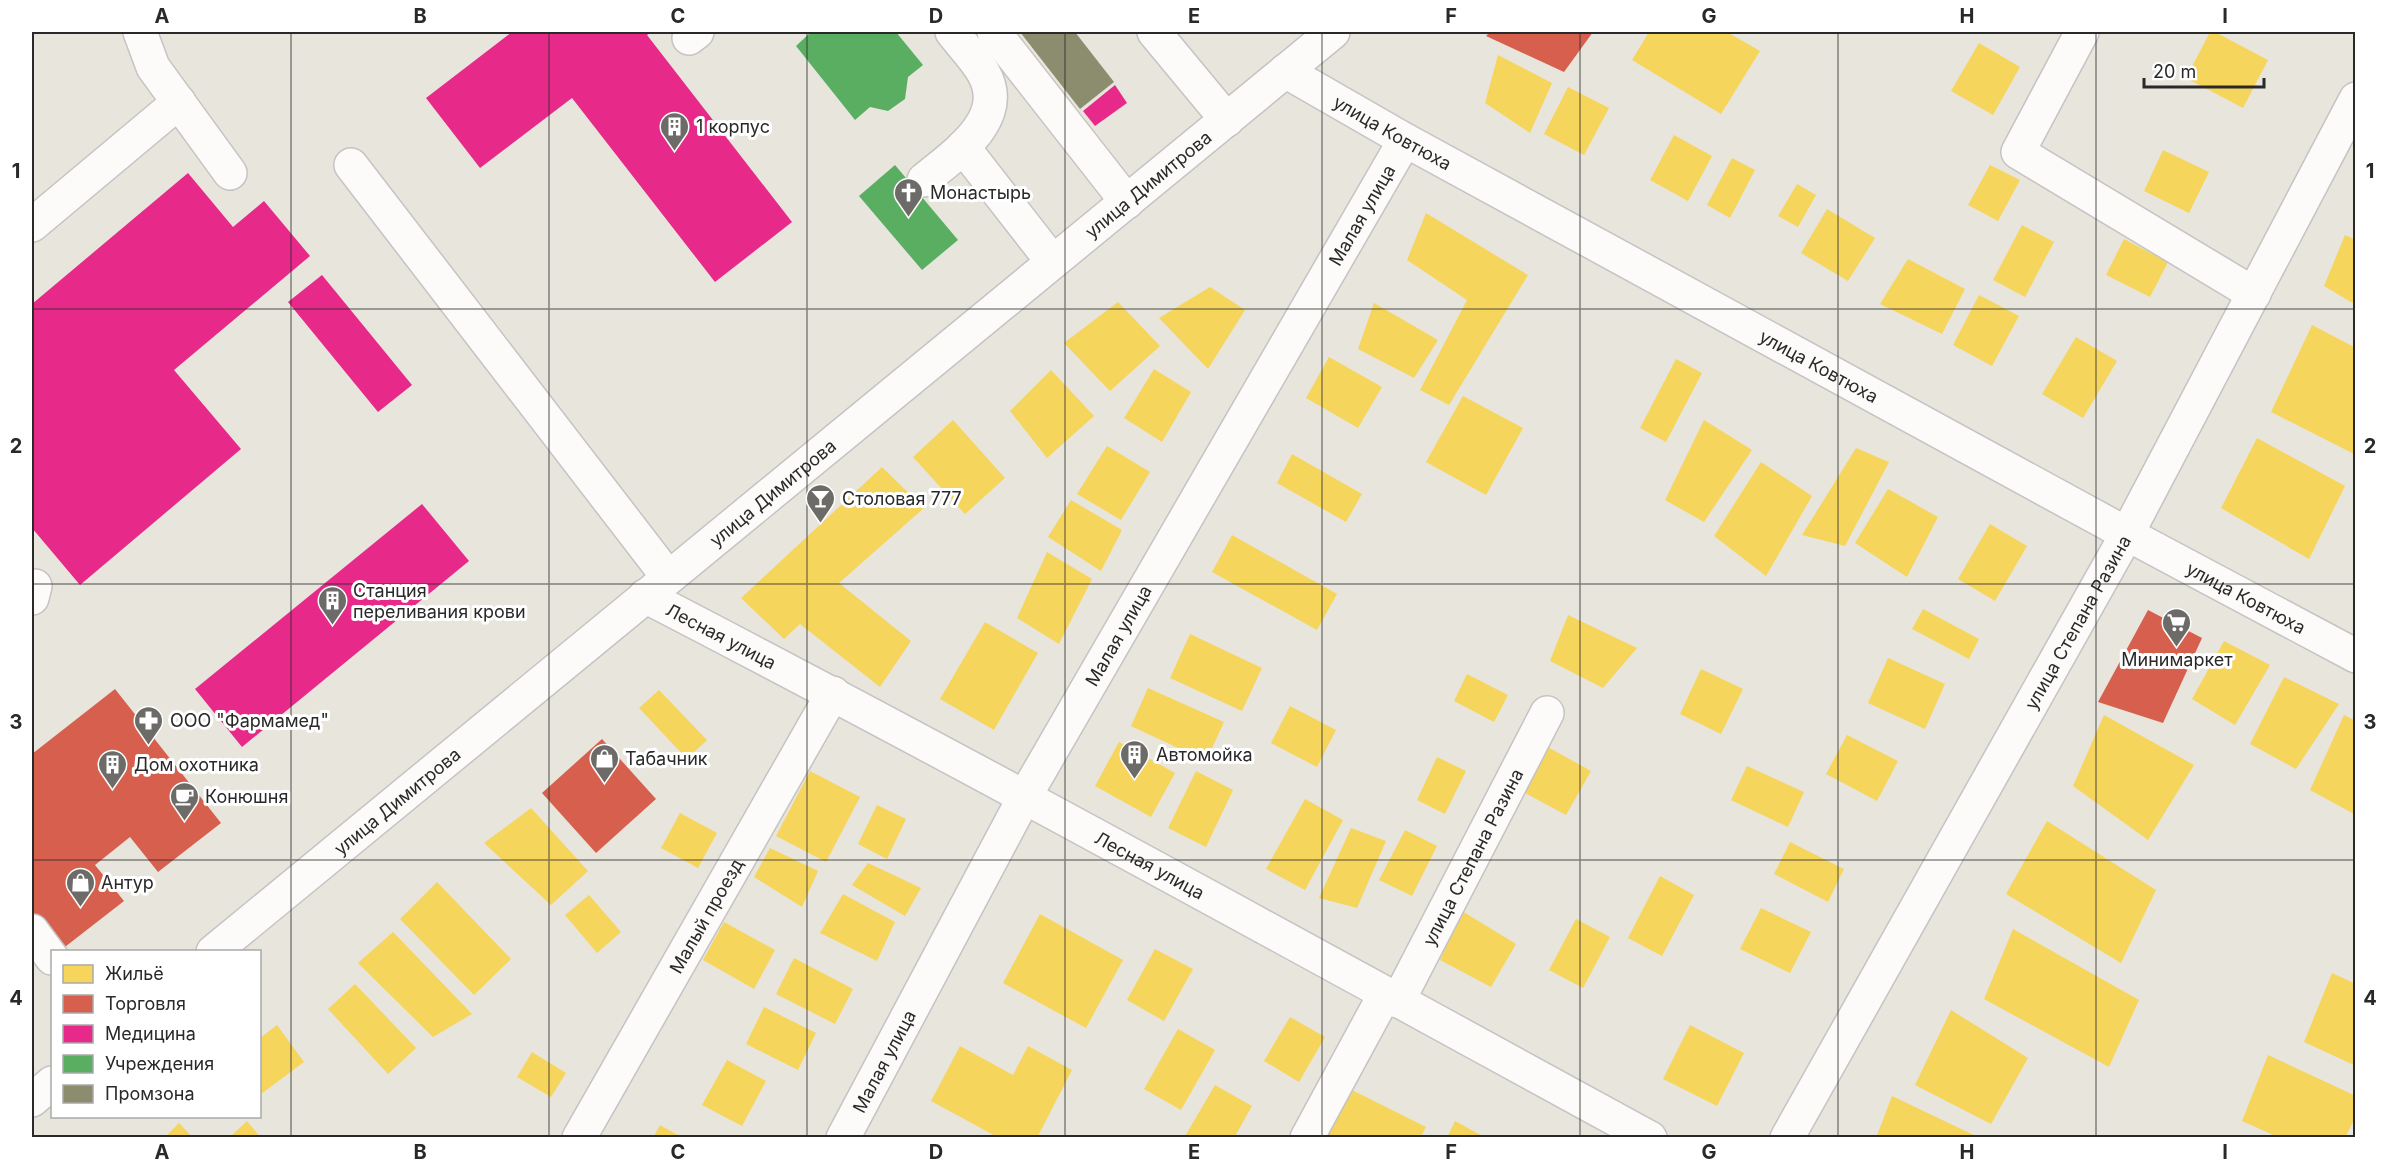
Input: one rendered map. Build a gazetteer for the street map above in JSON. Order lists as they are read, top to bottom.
{
  "streets": {
    "street": [
      "улица Ковтюха",
      "улица Димитрова",
      "Малая улица",
      "улица Степана Разина",
      "Лесная улица",
      "Малый проезд"
    ]
  },
  "crossings": [
    ["улица Ковтюха", "улица Димитрова"],
    ["улица Ковтюха", "Малая улица"],
    ["улица Ковтюха", "улица Степана Разина"],
    ["улица Димитрова", "Лесная улица"],
    ["Малая улица", "Лесная улица"],
    ["улица Степана Разина", "Лесная улица"],
    ["Лесная улица", "Малый проезд"]
  ],
  "places": {
    "building": [
      "1 корпус",
      "Станция переливания крови",
      "Автомойка",
      "Дом охотника"
    ],
    "church": ["Монастырь"],
    "bar": ["Столовая 777"],
    "supermarket": ["Минимаркет"],
    "pharmacy": ["ООО \"Фармамед\""],
    "shop": ["Табачник", "Антур"],
    "cafe": ["Конюшня"]
  },
  "legend": [
    "Жильё",
    "Торговля",
    "Медицина",
    "Учреждения",
    "Промзона"
  ],
  "scale_bar": "20 m",
  "grid": {
    "columns": [
      "A",
      "B",
      "C",
      "D",
      "E",
      "F",
      "G",
      "H",
      "I"
    ],
    "rows": [
      "1",
      "2",
      "3",
      "4"
    ]
  }
}
